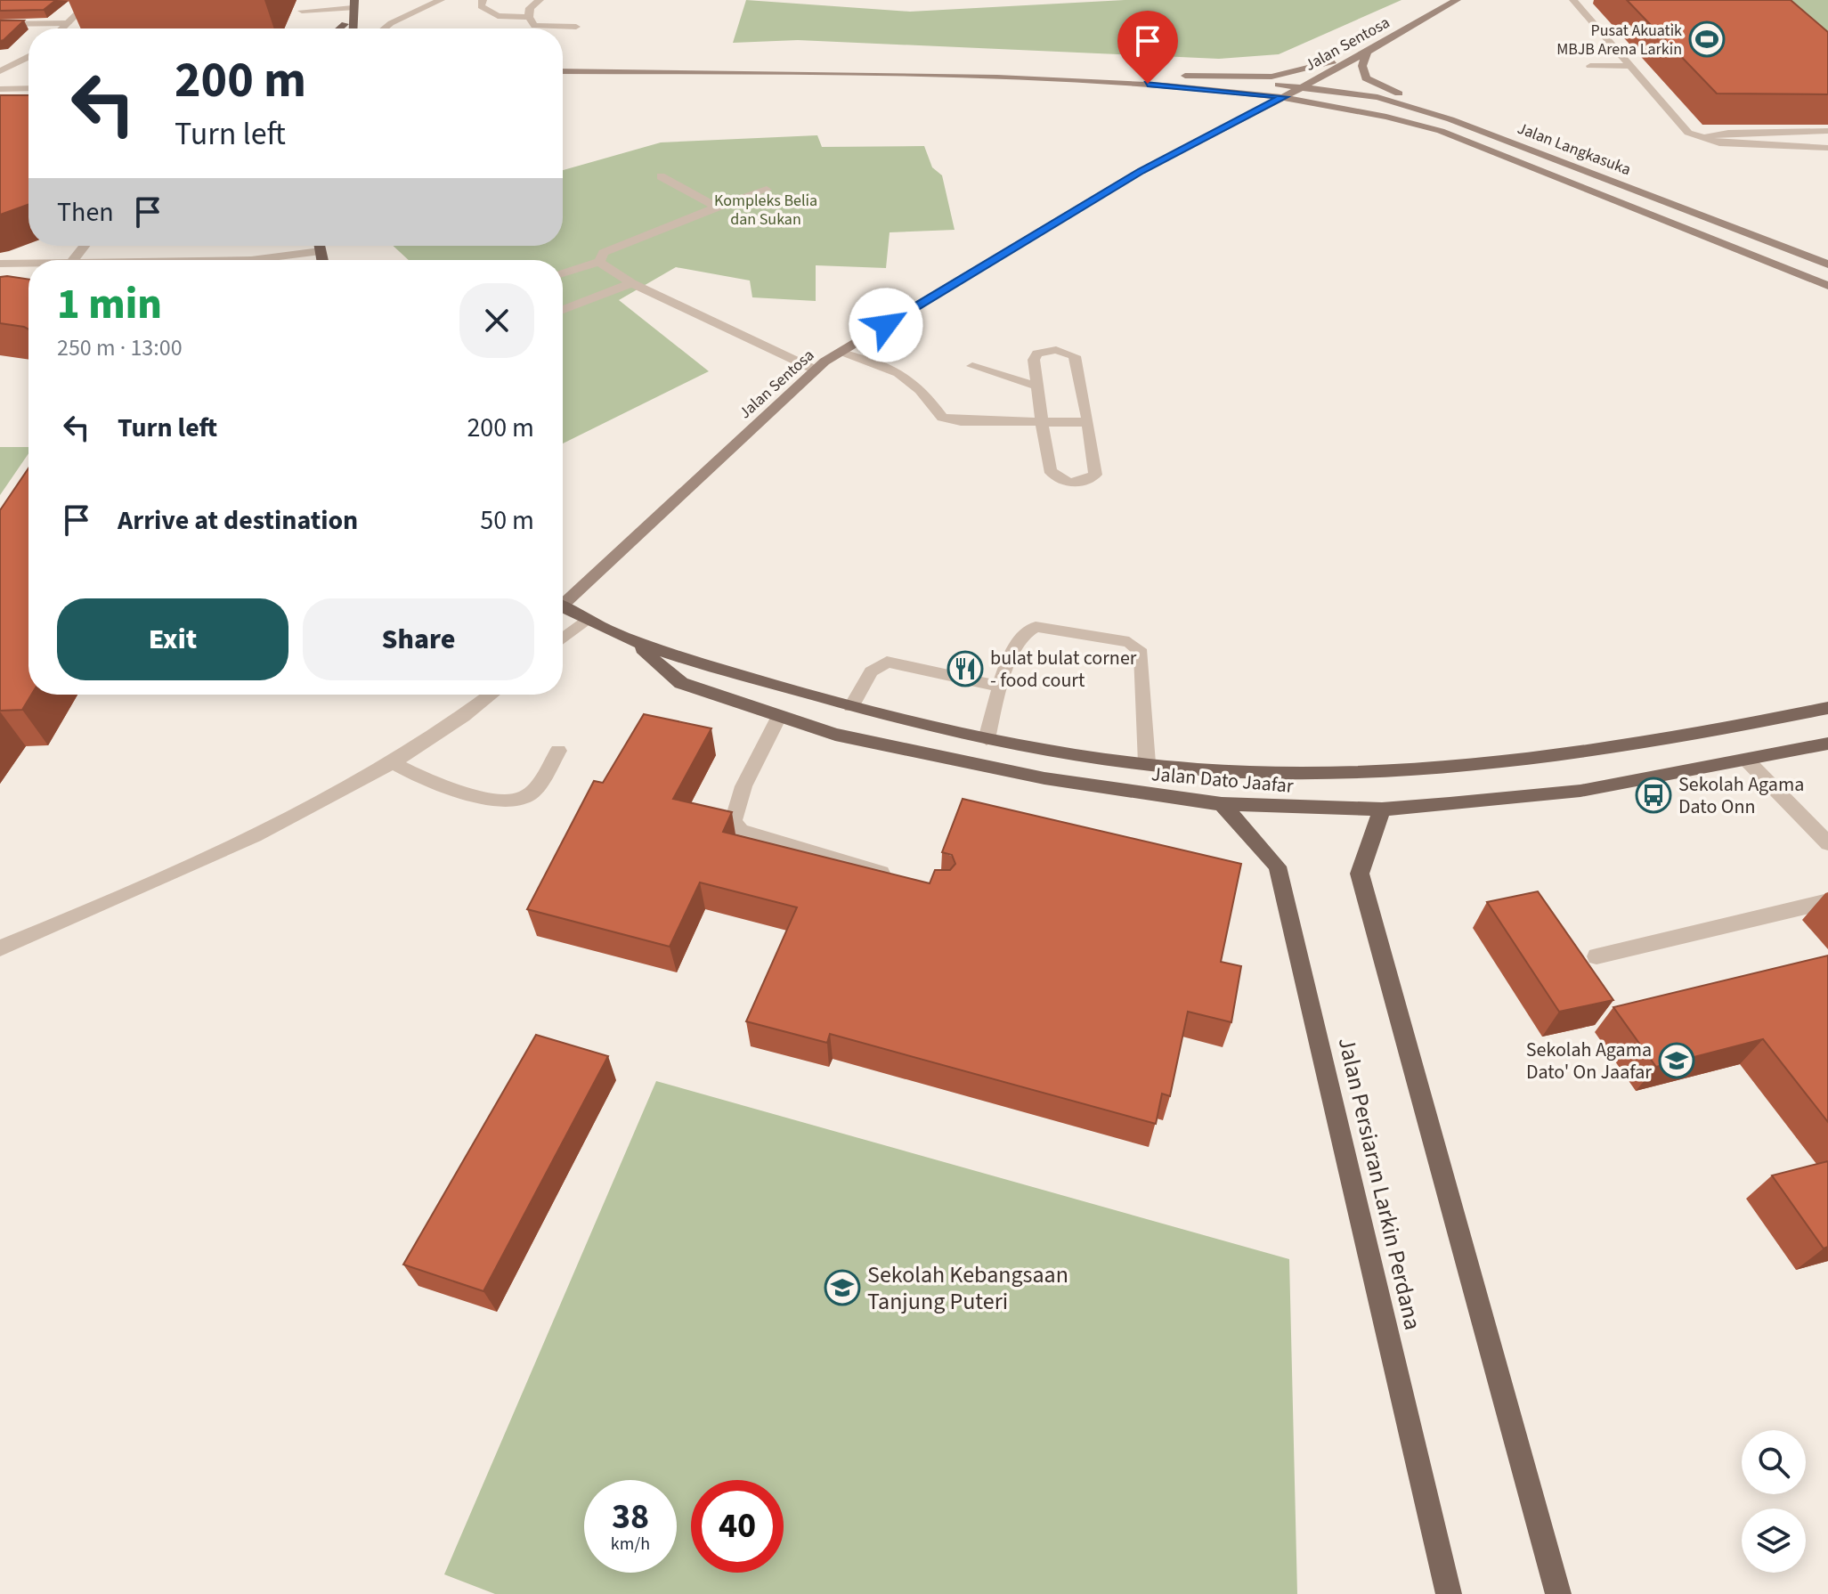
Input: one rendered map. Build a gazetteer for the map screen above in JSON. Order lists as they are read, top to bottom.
{
  "streets": {
    "main road": [
      "Jalan Sentosa",
      "Jalan Langkasuka",
      "Jalan Dato Jaafar",
      "Jalan Persiaran Larkin Perdana"
    ]
  },
  "crossings": [
    ["Jalan Sentosa", "Jalan Langkasuka"],
    ["Jalan Dato Jaafar", "Jalan Persiaran Larkin Perdana"]
  ],
  "parks": ["Kompleks Belia dan Sukan"],
  "places": {
    "sports": ["Pusat Akuatik MBJB Arena Larkin"],
    "restaurant": ["bulat bulat corner - food court"],
    "bus stop": ["Sekolah Agama Dato Onn"],
    "school or university": ["Sekolah Agama Dato' On Jaafar", "Sekolah Kebangsaan Tanjung Puteri"]
  },
  "page": {
    "turn": ["200 m", "Turn left"],
    "then": "Then",
    "heading": ["1 min", "250 m · 13:00"],
    "list": [
      {
        "name": "Turn left",
        "value": "200 m"
      },
      {
        "name": "Arrive at destination",
        "value": "50 m"
      }
    ],
    "buttons": ["Exit", "Share"],
    "speed": "38 km/h",
    "limit": "40"
  }
}
